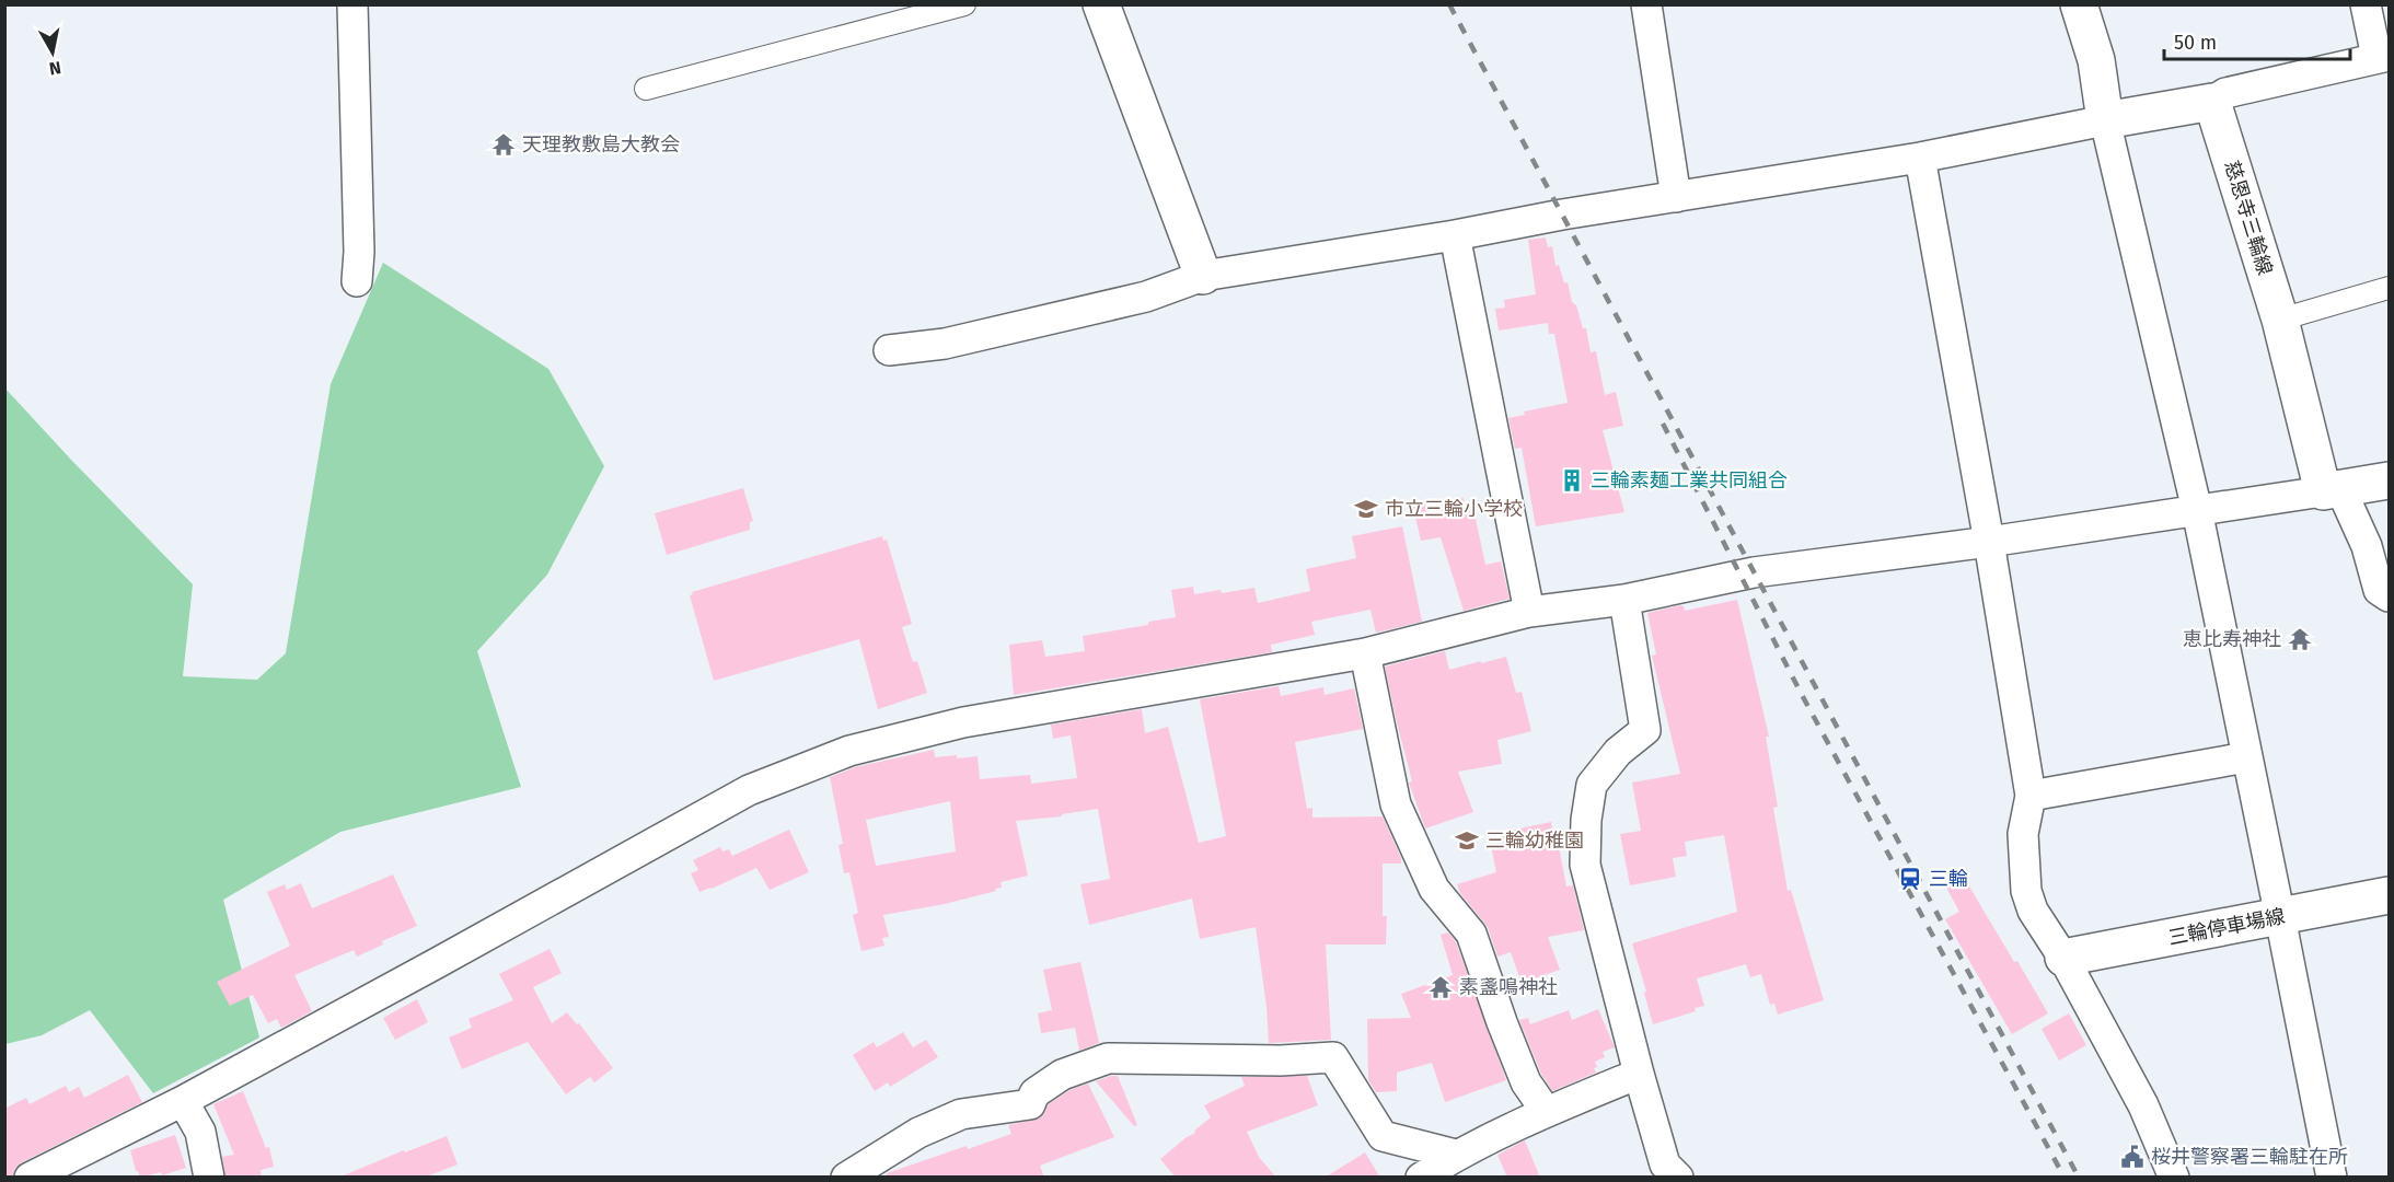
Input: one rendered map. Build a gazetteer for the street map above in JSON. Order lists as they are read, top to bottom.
{
  "streets": {
    "main road": ["慈恩寺三輪線", "三輪停車場線"]
  },
  "places": {
    "temple": ["天理教敷島大教会", "恵比寿神社", "素盞鳴神社"],
    "building": ["三輪素麺工業共同組合"],
    "school or university": ["市立三輪小学校", "三輪幼稚園"],
    "station": ["三輪"],
    "public building": ["桜井警察署三輪駐在所"]
  },
  "scale_bar": "50 m",
  "north": "bottom"
}
